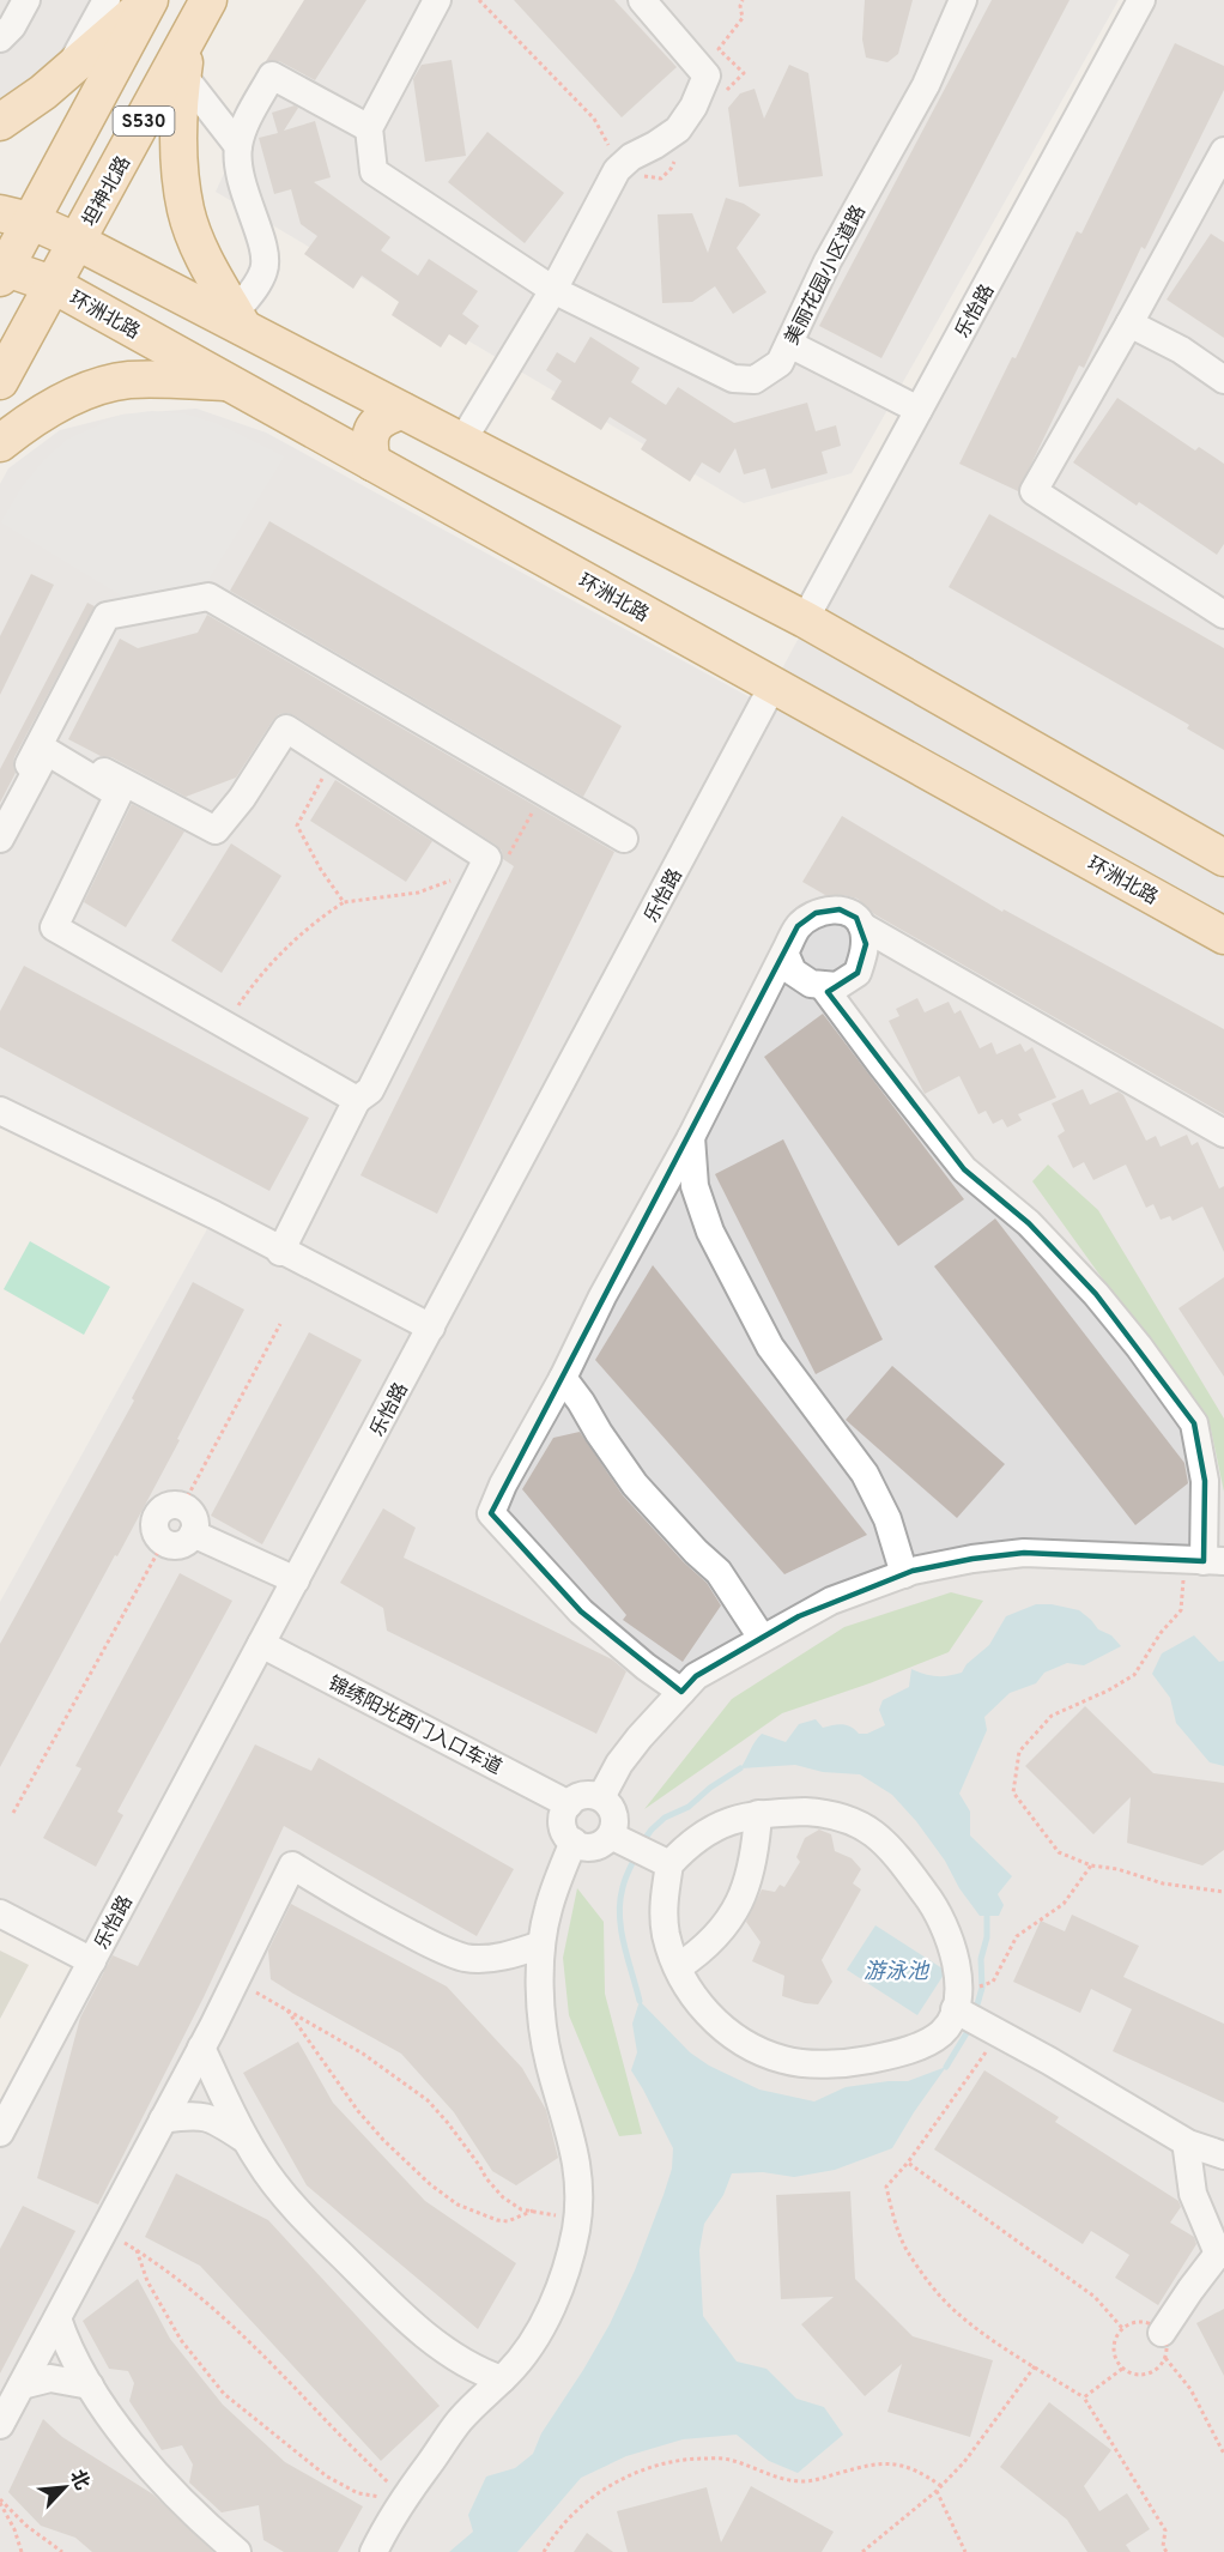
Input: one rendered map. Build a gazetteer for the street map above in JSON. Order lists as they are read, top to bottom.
{
  "streets": {
    "main road": ["S530", "坦神北路", "环洲北路"],
    "street": ["美丽花园小区道路", "乐怡路", "锦绣阳光西门入口车道"]
  },
  "crossings": [
    ["S530", "环洲北路"],
    ["坦神北路", "环洲北路"],
    ["乐怡路", "环洲北路"],
    ["乐怡路", "锦绣阳光西门入口车道"]
  ],
  "water": ["游泳池"],
  "north": "top right"
}
